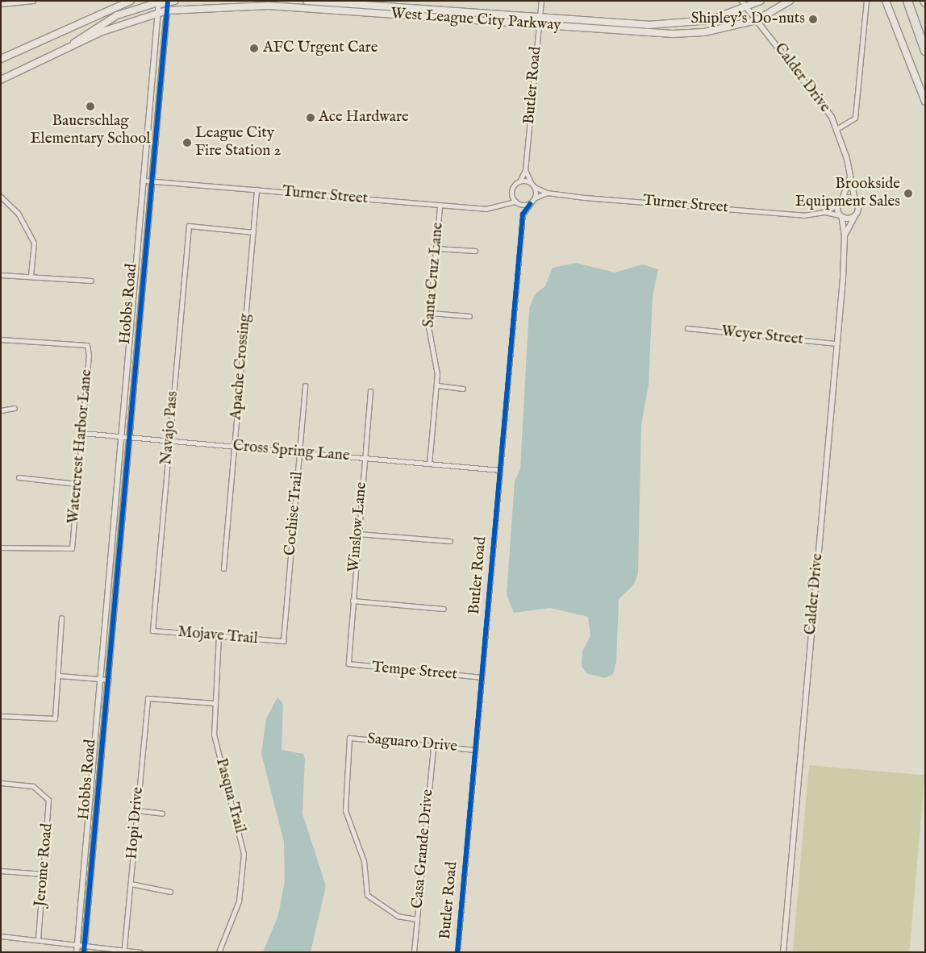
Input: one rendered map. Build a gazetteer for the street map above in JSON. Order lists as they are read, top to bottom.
{
  "streets": {
    "main road": ["West League City Parkway"],
    "street": [
      "Calder Drive",
      "Butler Road",
      "Turner Street",
      "Santa Cruz Lane",
      "Hobbs Road",
      "Weyer Street",
      "Apache Crossing",
      "Navajo Pass",
      "Watercrest Harbor Lane",
      "Cross Spring Lane",
      "Cochise Trail",
      "Winslow Lane",
      "Mojave Trail",
      "Tempe Street",
      "Saguaro Drive",
      "Pasqua Trail",
      "Hopi Drive",
      "Casa Grande Drive",
      "Jerome Road"
    ]
  },
  "crossings": [
    ["West League City Parkway", "Calder Drive"],
    ["West League City Parkway", "Butler Road"],
    ["West League City Parkway", "Hobbs Road"],
    ["Calder Drive", "Turner Street"],
    ["Calder Drive", "Weyer Street"],
    ["Butler Road", "Turner Street"],
    ["Butler Road", "Cross Spring Lane"],
    ["Butler Road", "Tempe Street"],
    ["Butler Road", "Saguaro Drive"],
    ["Turner Street", "Santa Cruz Lane"],
    ["Turner Street", "Hobbs Road"],
    ["Turner Street", "Apache Crossing"],
    ["Santa Cruz Lane", "Cross Spring Lane"],
    ["Hobbs Road", "Cross Spring Lane"],
    ["Apache Crossing", "Navajo Pass"],
    ["Apache Crossing", "Cross Spring Lane"],
    ["Navajo Pass", "Cross Spring Lane"],
    ["Navajo Pass", "Mojave Trail"],
    ["Watercrest Harbor Lane", "Cross Spring Lane"],
    ["Cross Spring Lane", "Cochise Trail"],
    ["Cross Spring Lane", "Winslow Lane"],
    ["Cochise Trail", "Mojave Trail"],
    ["Winslow Lane", "Tempe Street"],
    ["Mojave Trail", "Pasqua Trail"],
    ["Saguaro Drive", "Casa Grande Drive"],
    ["Pasqua Trail", "Hopi Drive"]
  ],
  "places": [
    "Shipley's Do-nuts",
    "AFC Urgent Care",
    "Bauerschlag Elementary School",
    "Ace Hardware",
    "League City Fire Station 2",
    "Brookside Equipment Sales"
  ]
}
